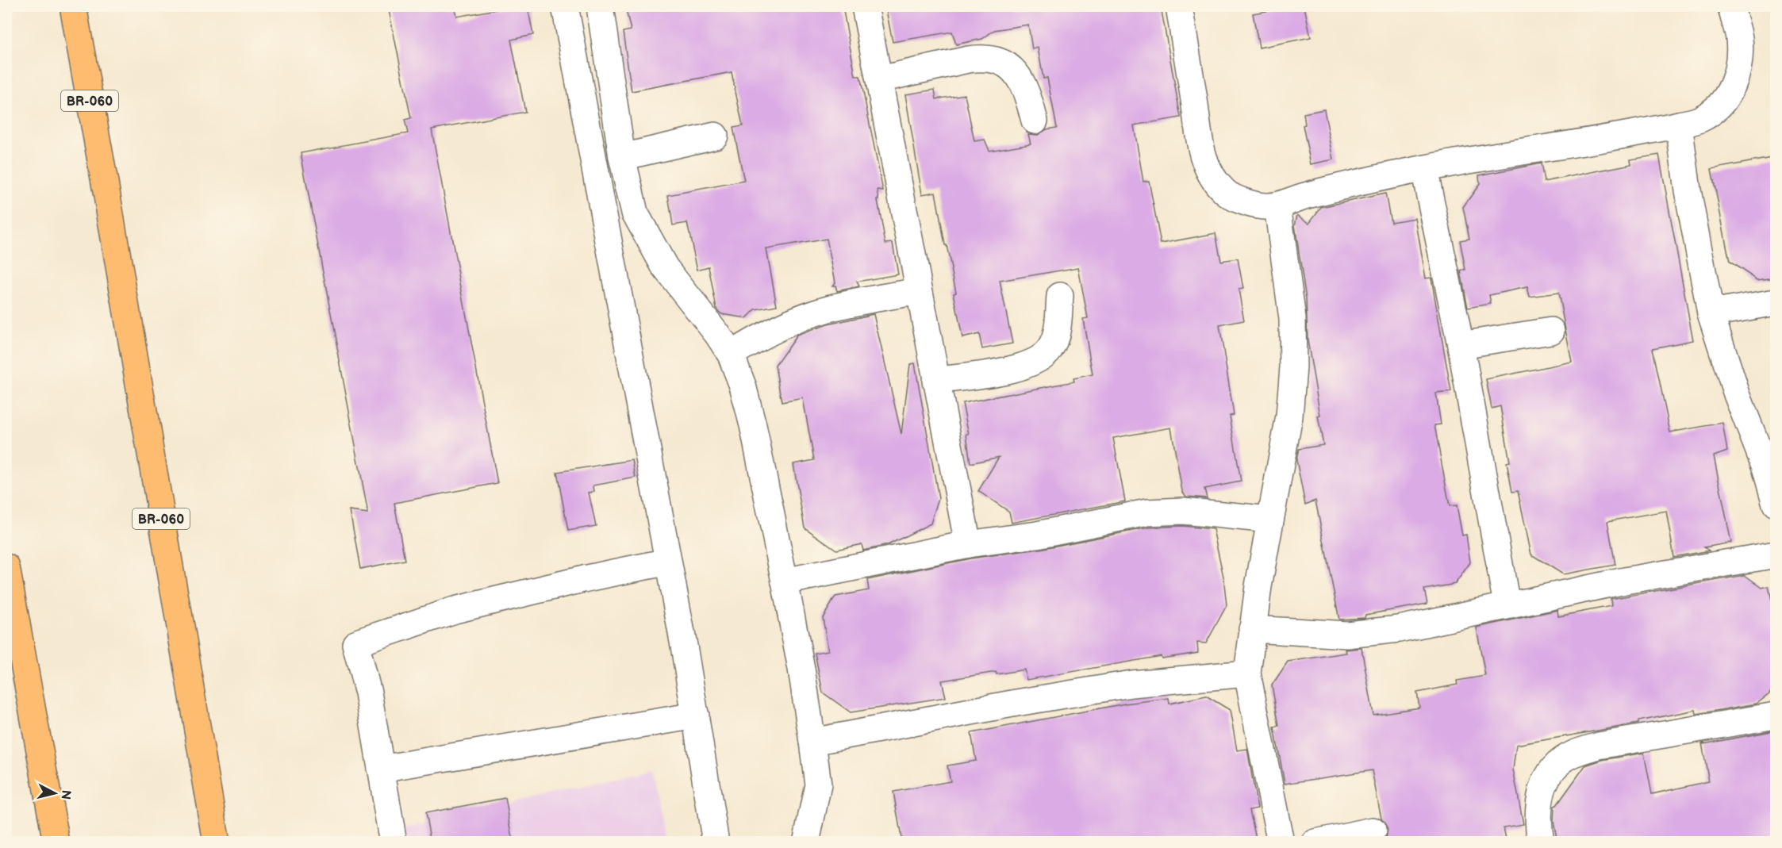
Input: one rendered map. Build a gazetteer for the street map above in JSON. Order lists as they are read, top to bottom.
{
  "streets": {
    "highway": ["BR-060"]
  },
  "north": "right"
}
